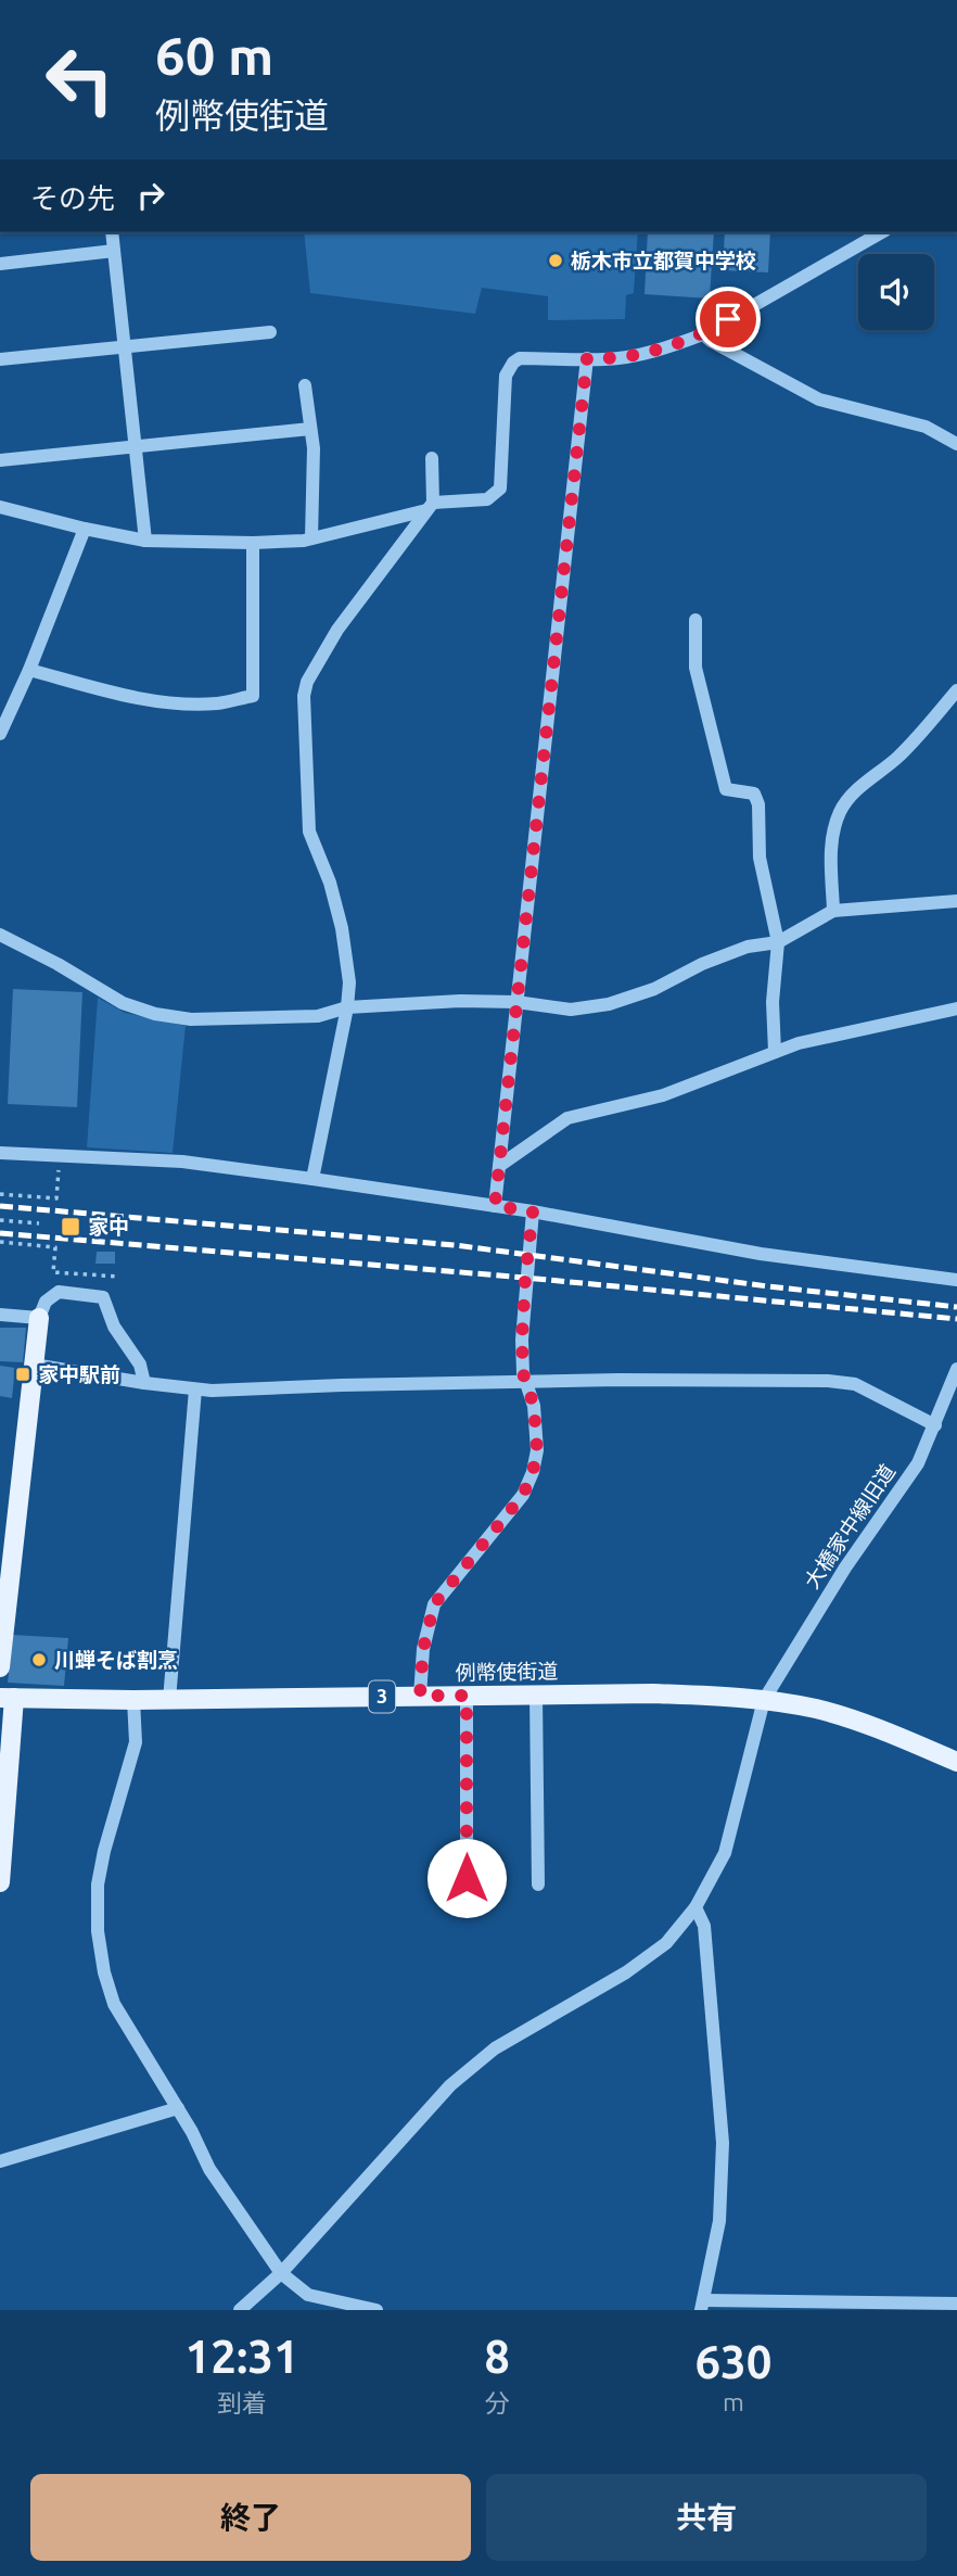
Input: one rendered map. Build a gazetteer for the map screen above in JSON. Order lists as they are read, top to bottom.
{
  "streets": {
    "main road": ["例幣使街道", "3"],
    "street": ["大橋家中線旧道"]
  },
  "crossings": [
    ["大橋家中線旧道", "例幣使街道"]
  ],
  "places": {
    "other": ["栃木市立都賀中学校", "川蝉そば割烹"],
    "transit": ["家中", "家中駅前"]
  },
  "page": {
    "turn": ["60 m", "例幣使街道"],
    "then": "その先",
    "eta": [
      "12:31",
      "到着",
      "8",
      "分",
      "630",
      "m"
    ],
    "buttons": ["終了", "共有"]
  }
}
